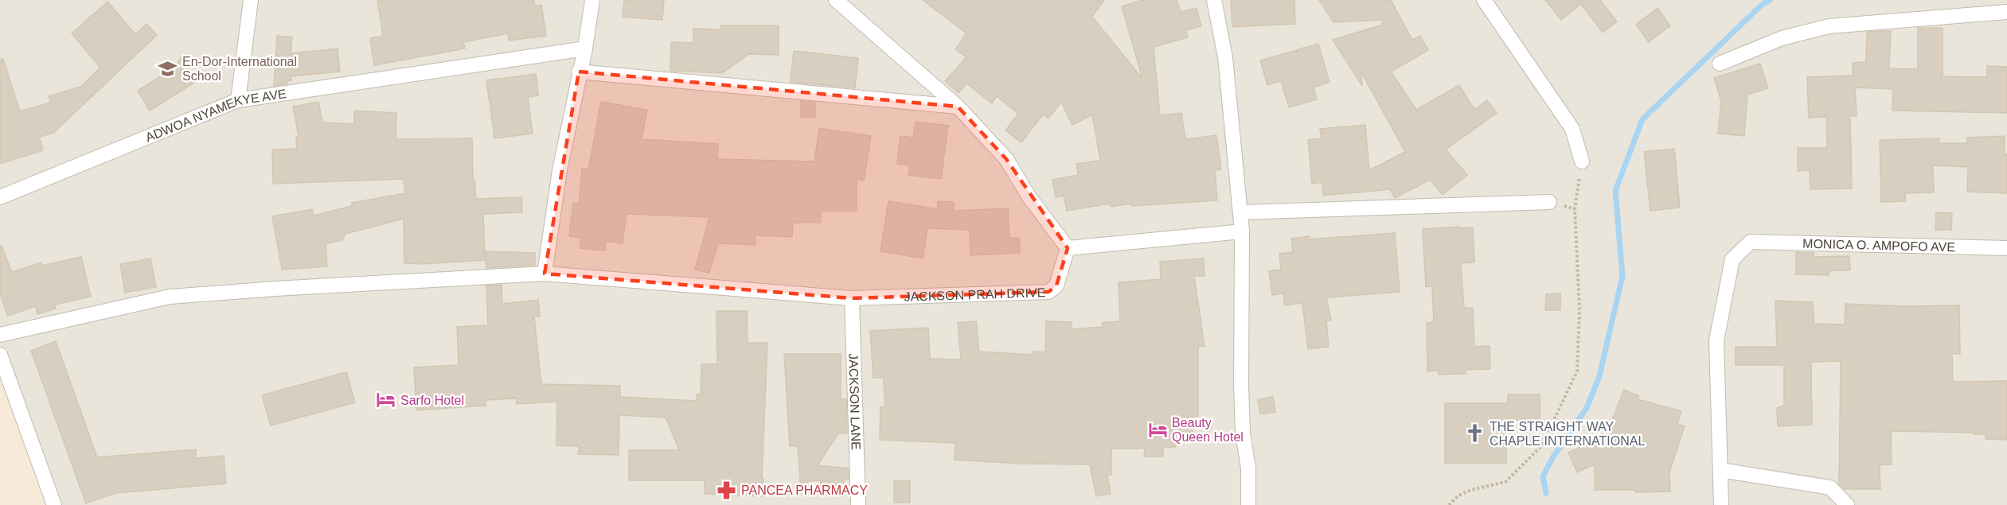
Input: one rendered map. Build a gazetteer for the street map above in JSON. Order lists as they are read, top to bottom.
{
  "streets": {
    "street": [
      "ADWOA NYAMEKYE AVE",
      "MONICA O. AMPOFO AVE",
      "JACKSON PRAH DRIVE",
      "JACKSON LANE"
    ]
  },
  "crossings": [
    ["JACKSON PRAH DRIVE", "JACKSON LANE"]
  ],
  "places": {
    "school or university": ["En-Dor-International School"],
    "hotel": ["Sarfo Hotel", "Beauty Queen Hotel"],
    "church": ["THE STRAIGHT WAY CHAPLE INTERNATIONAL"],
    "pharmacy": ["PANCEA PHARMACY"]
  }
}
